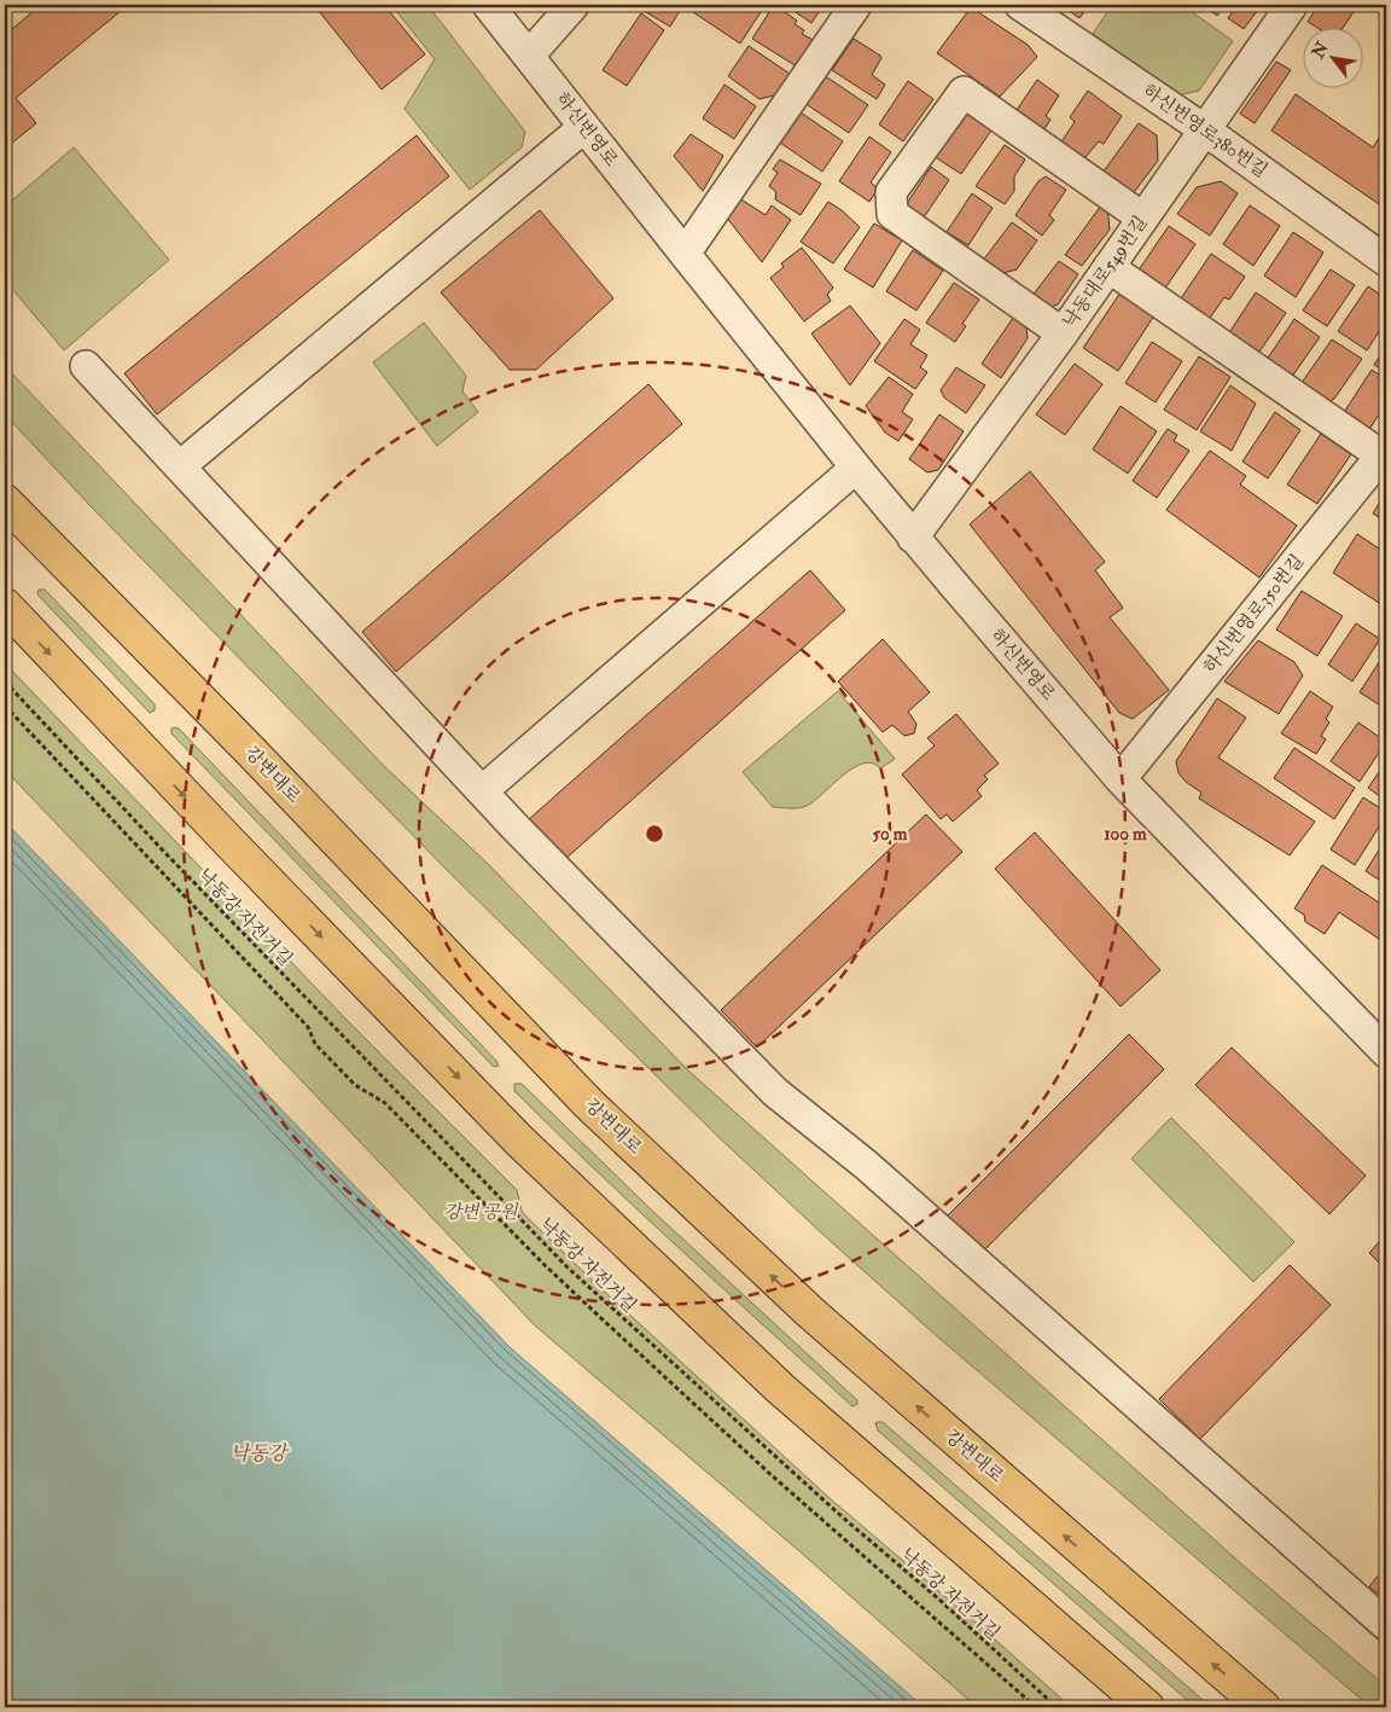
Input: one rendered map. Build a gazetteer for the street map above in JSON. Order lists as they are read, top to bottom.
{
  "streets": {
    "main road": ["강변대로"],
    "street": [
      "하신번영로",
      "하신번영로380번길",
      "낙동대로549번길",
      "하신번영로350번길"
    ],
    "path": ["낙동강 자전거길"]
  },
  "crossings": [
    ["하신번영로", "낙동대로549번길"],
    ["하신번영로", "하신번영로350번길"],
    ["하신번영로380번길", "낙동대로549번길"]
  ],
  "water": ["낙동강"],
  "parks": ["강변 공원"],
  "north": "top left",
  "rings": ["50 m", "100 m"]
}
